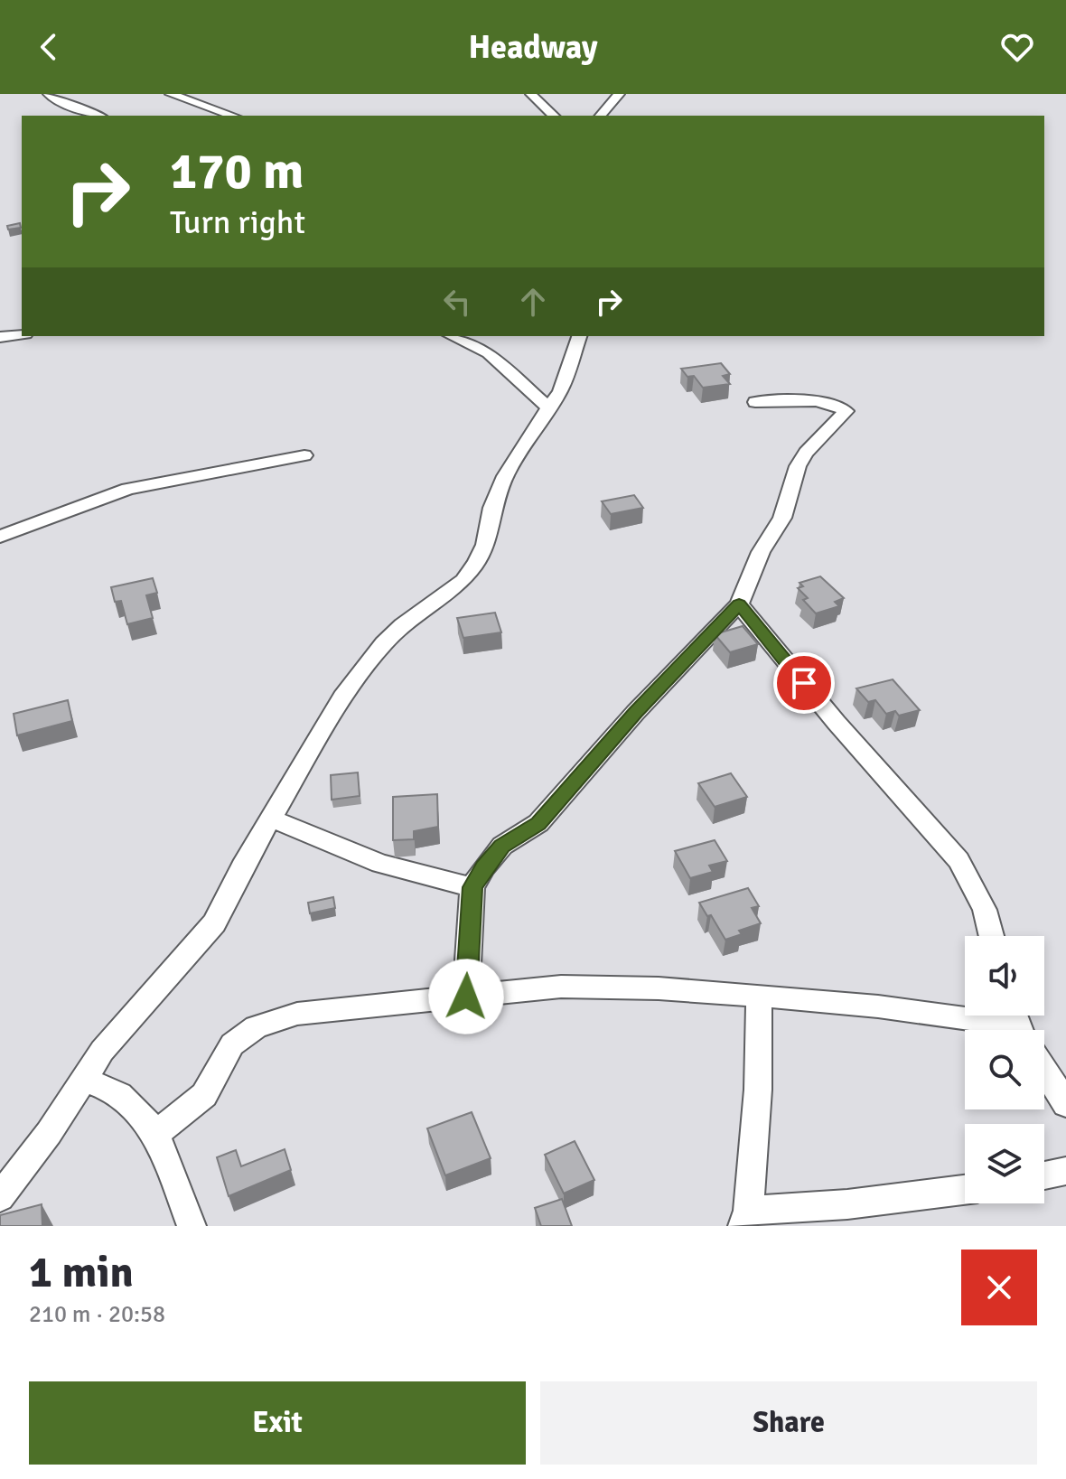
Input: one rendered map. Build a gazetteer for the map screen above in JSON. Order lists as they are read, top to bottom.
{
  "page": {
    "header": "Headway",
    "turn": ["170 m", "Turn right"],
    "heading": ["1 min", "210 m · 20:58"],
    "buttons": ["Exit", "Share"]
  }
}
